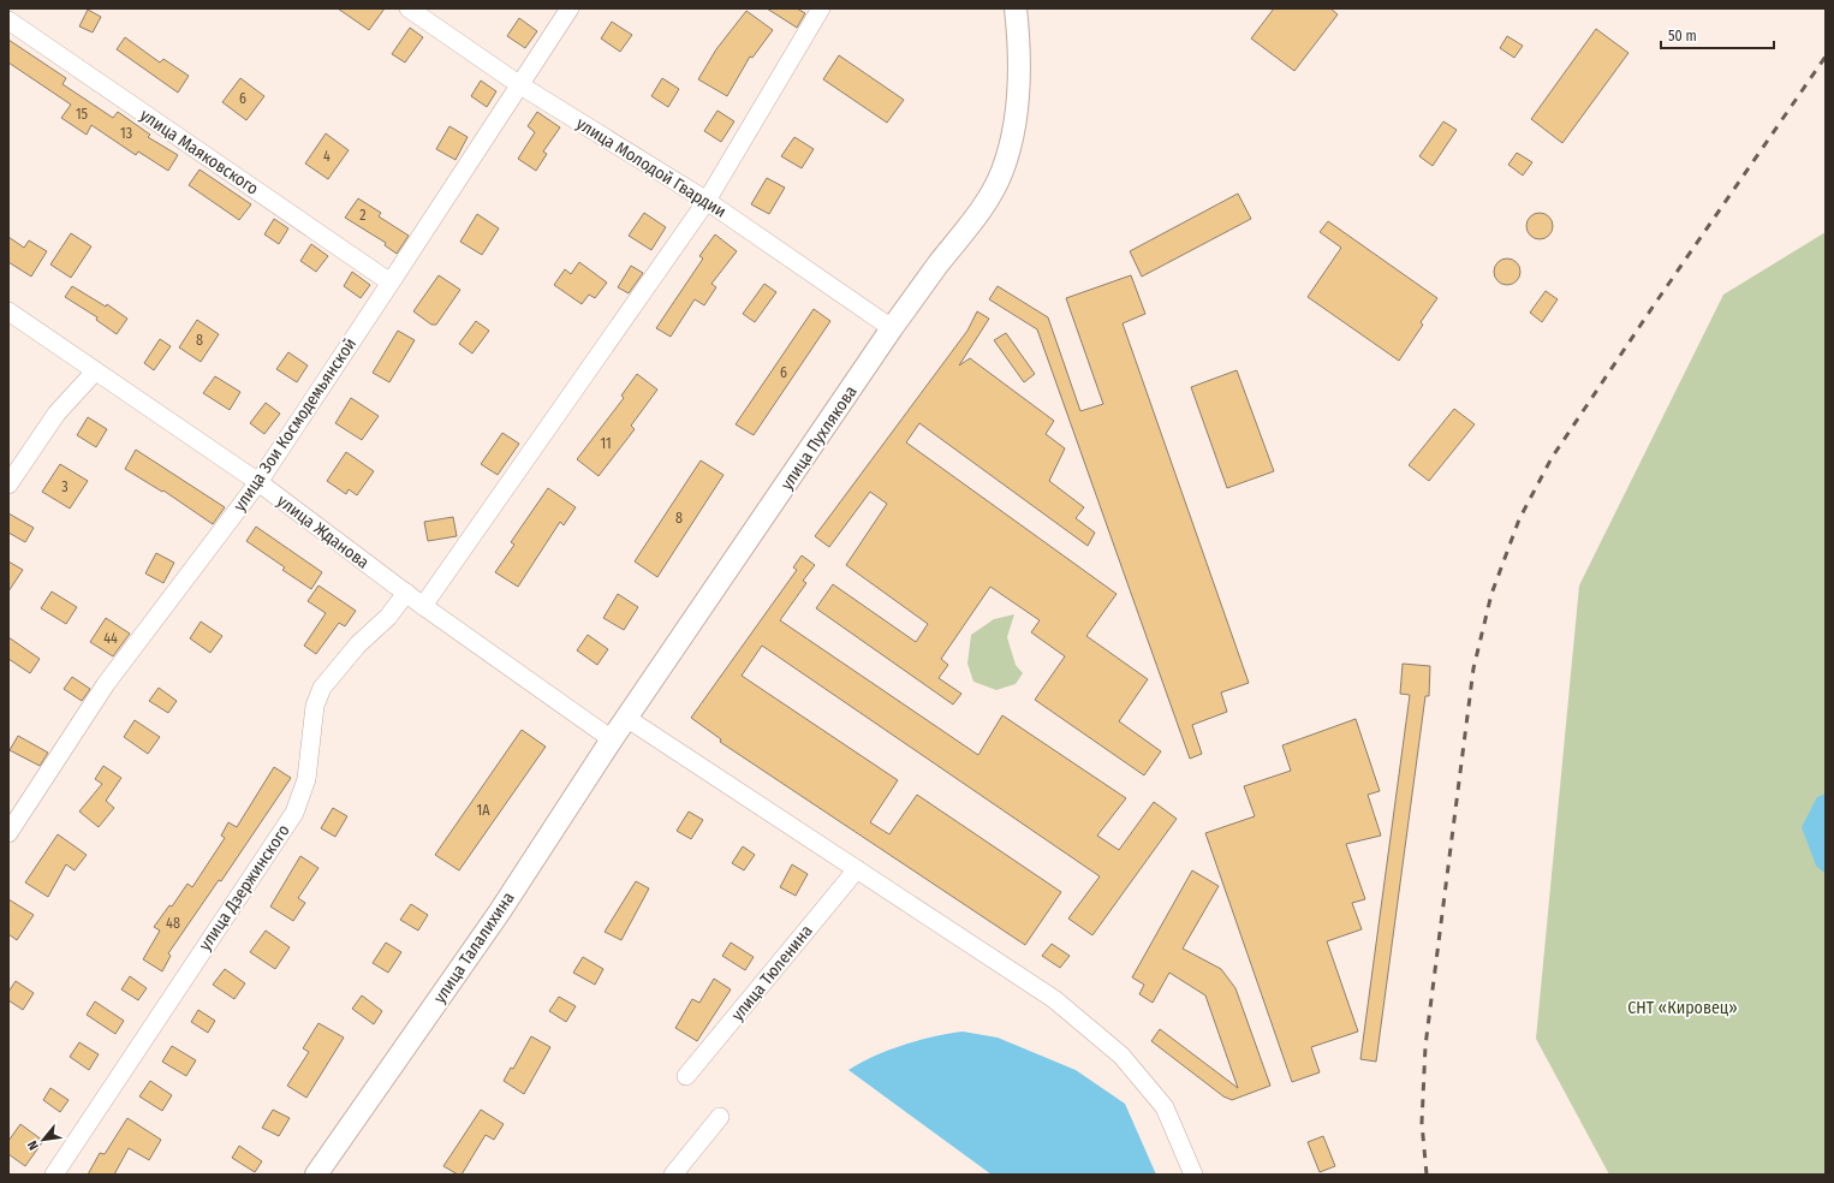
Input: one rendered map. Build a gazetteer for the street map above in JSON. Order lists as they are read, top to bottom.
{
  "streets": {
    "street": [
      "улица Маяковского",
      "улица Молодой Гвардии",
      "улица Зои Космодемьянской",
      "улица Пухлякова",
      "улица Жданова",
      "улица Дзержинского",
      "улица Талалихина",
      "улица Тюленина"
    ]
  },
  "crossings": [
    ["улица Маяковского", "улица Зои Космодемьянской"],
    ["улица Молодой Гвардии", "улица Зои Космодемьянской"],
    ["улица Молодой Гвардии", "улица Пухлякова"],
    ["улица Зои Космодемьянской", "улица Жданова"],
    ["улица Пухлякова", "улица Талалихина"],
    ["улица Жданова", "улица Дзержинского"],
    ["улица Жданова", "улица Талалихина"]
  ],
  "parks": ["СНТ «Кировец»"],
  "house_numbers": [
    "6",
    "15",
    "13",
    "4",
    "2",
    "8",
    "6",
    "11",
    "3",
    "8",
    "44",
    "1А",
    "48"
  ],
  "scale_bar": "50 m",
  "north": "bottom left"
}
